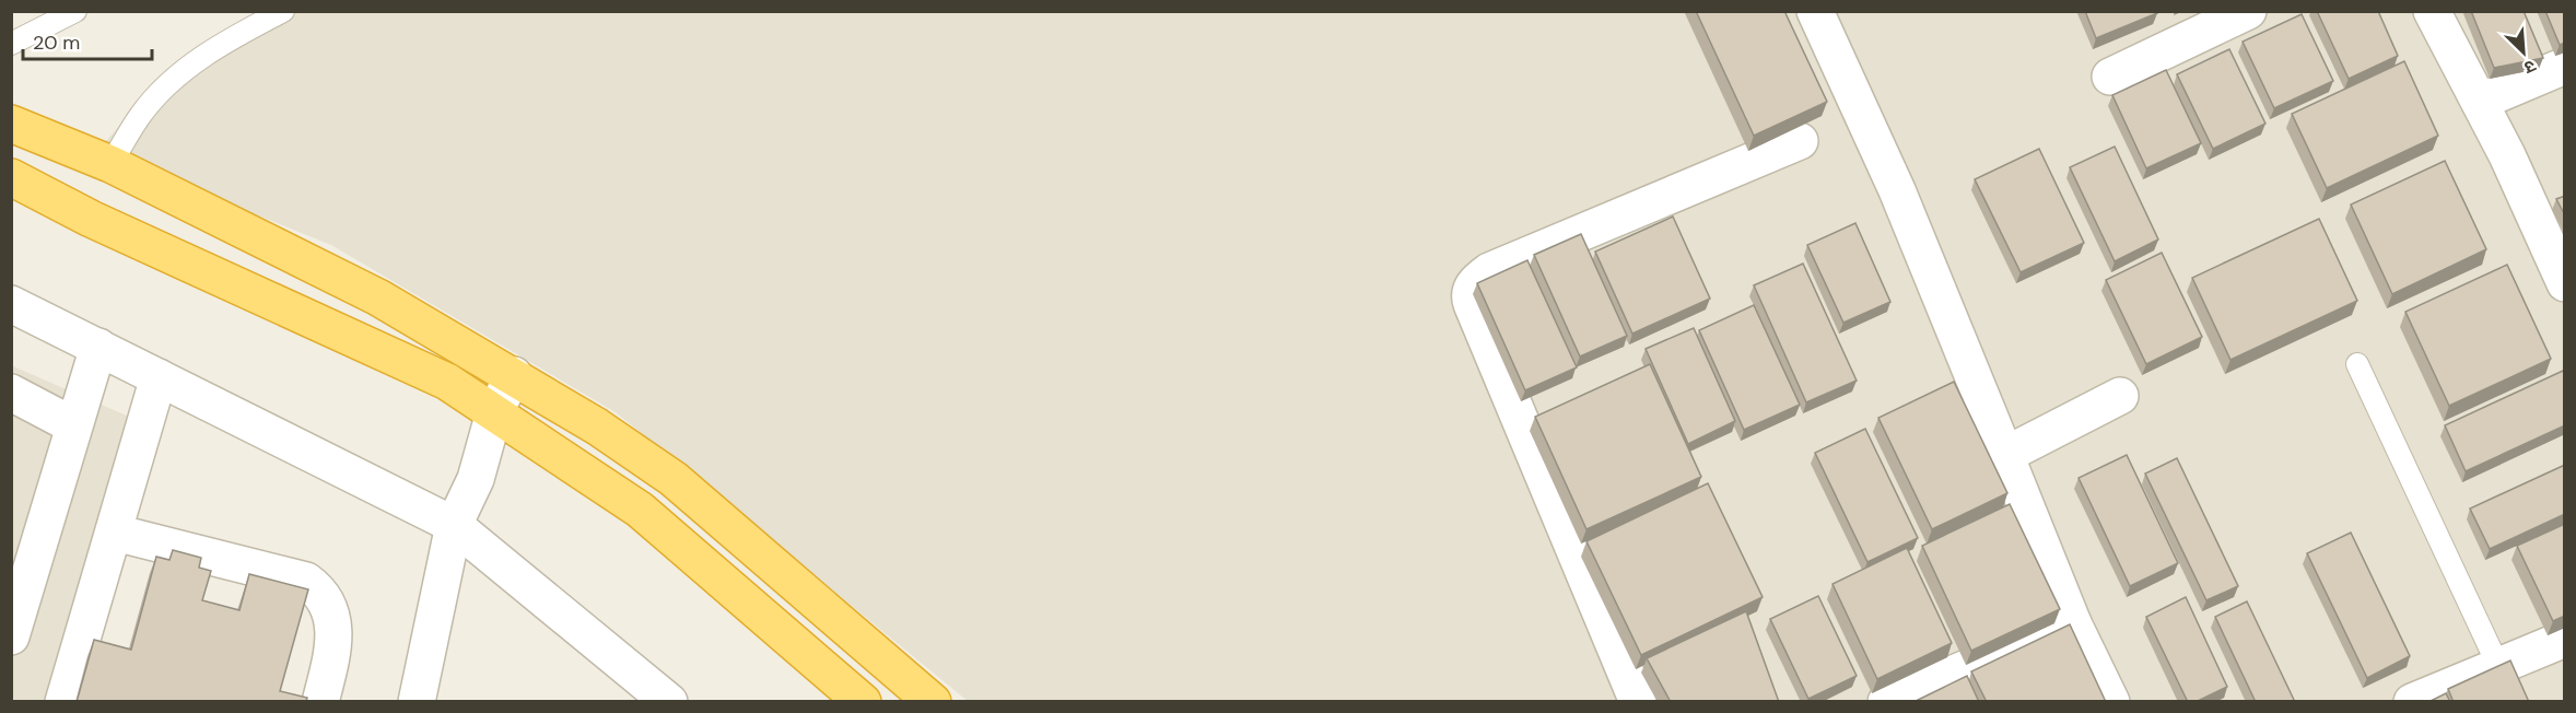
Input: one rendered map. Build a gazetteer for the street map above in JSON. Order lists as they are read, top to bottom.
{
  "scale_bar": "20 m",
  "north": "bottom right"
}
